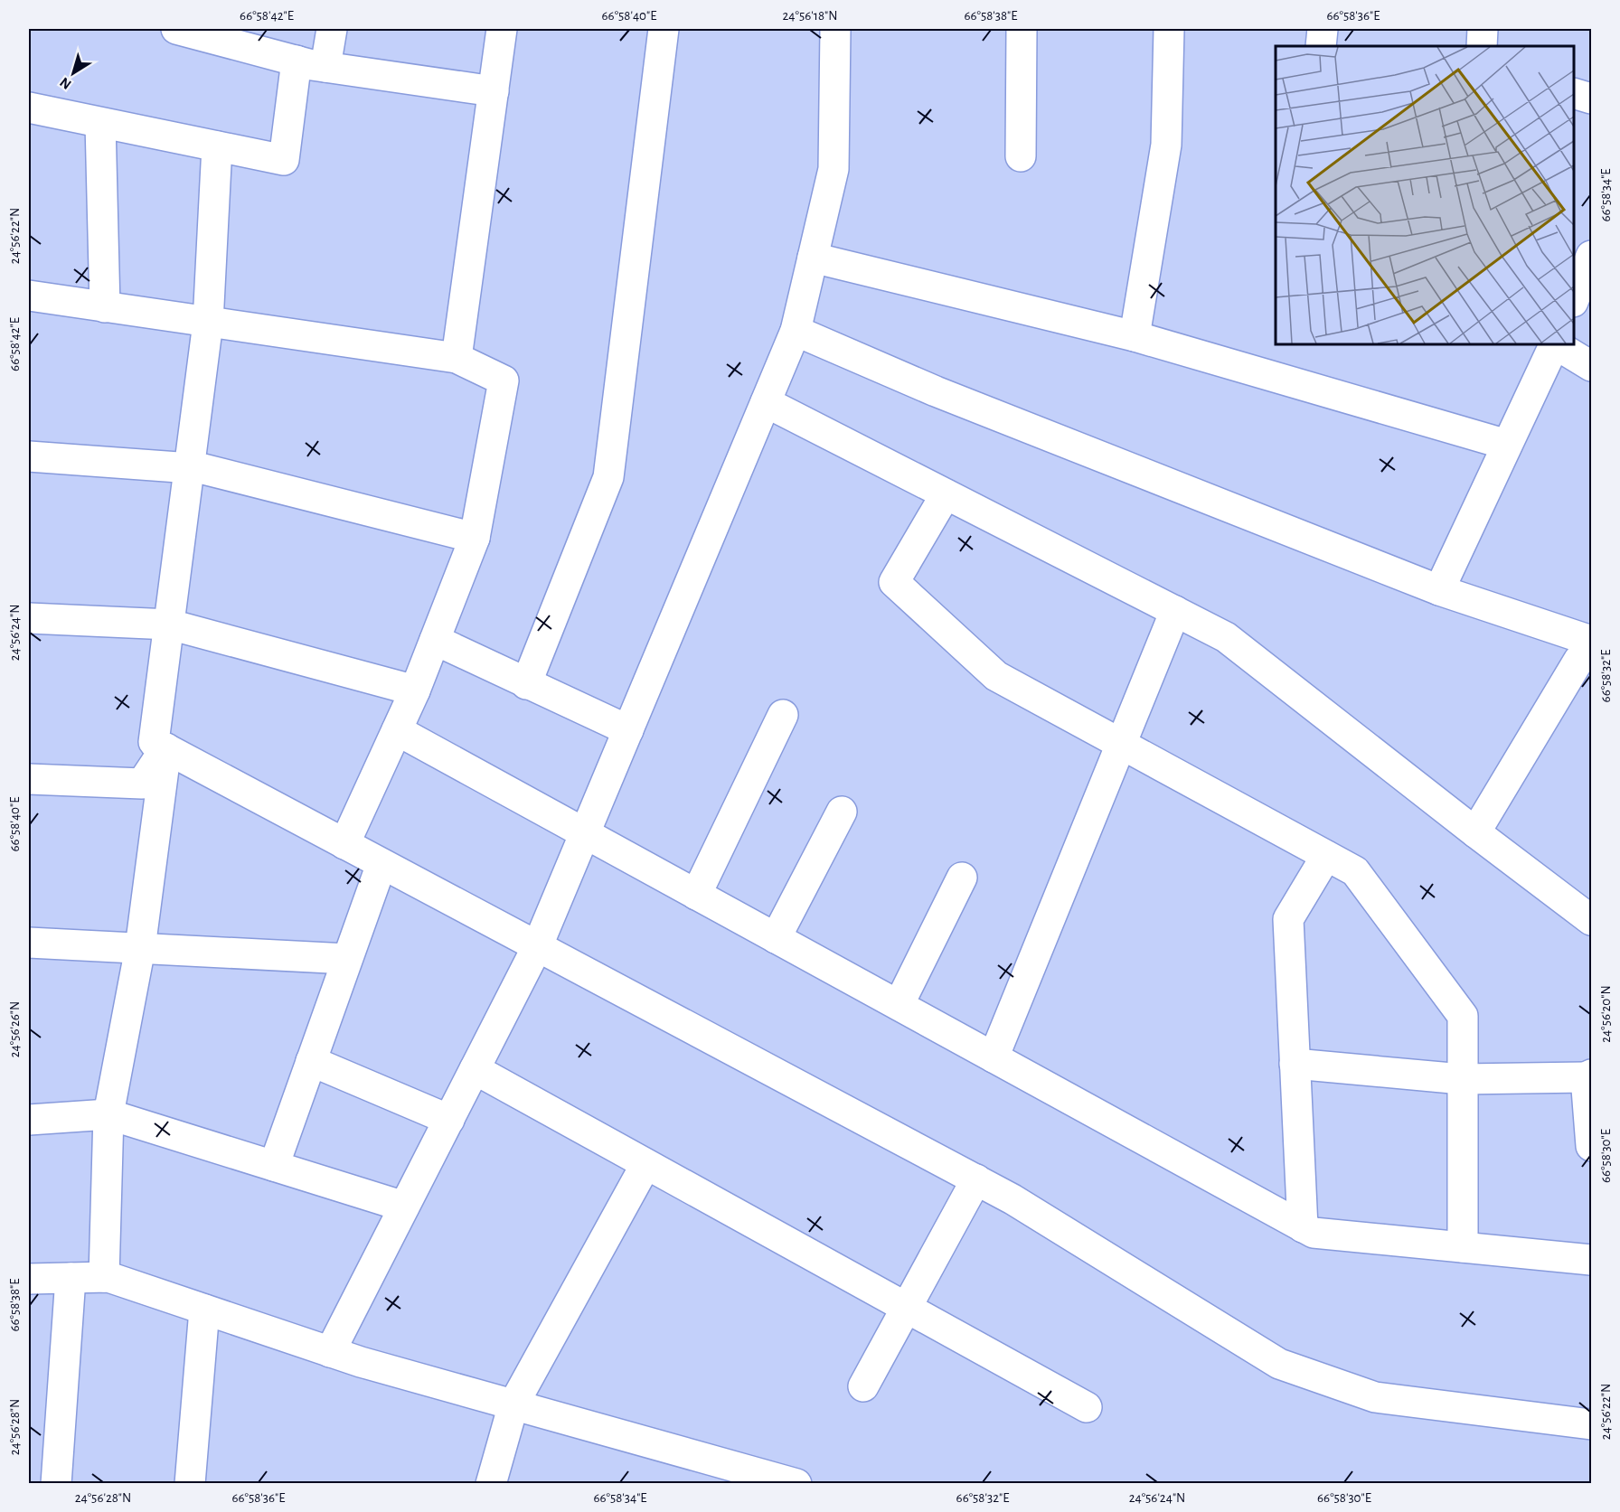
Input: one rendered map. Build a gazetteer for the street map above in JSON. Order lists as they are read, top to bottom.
{
  "north": "bottom left",
  "coordinates": [
    "66°58'42\"E",
    "66°58'40\"E",
    "24°56'18\"N",
    "66°58'38\"E",
    "66°58'36\"E",
    "66°58'34\"E",
    "24°56'22\"N",
    "24°56'24\"N",
    "66°58'32\"E",
    "24°56'20\"N",
    "24°56'26\"N",
    "66°58'30\"E",
    "24°56'28\"N"
  ]
}
